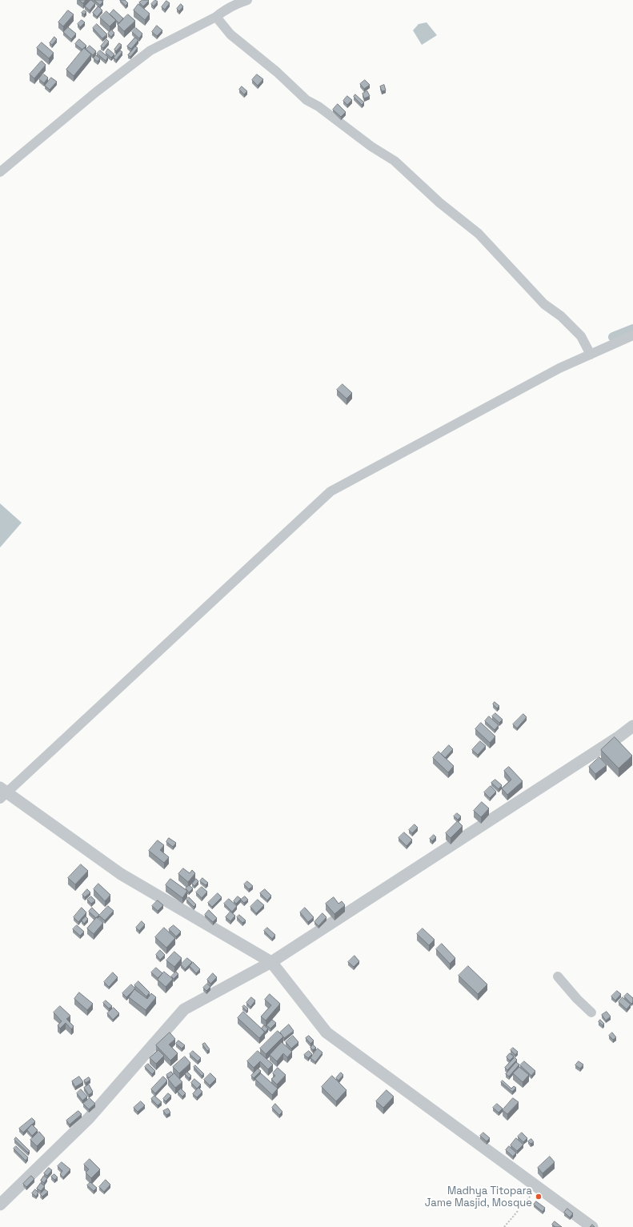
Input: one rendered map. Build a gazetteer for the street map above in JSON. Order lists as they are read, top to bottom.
{
  "places": ["Madhya Titopara Jame Masjid, Mosque"]
}
